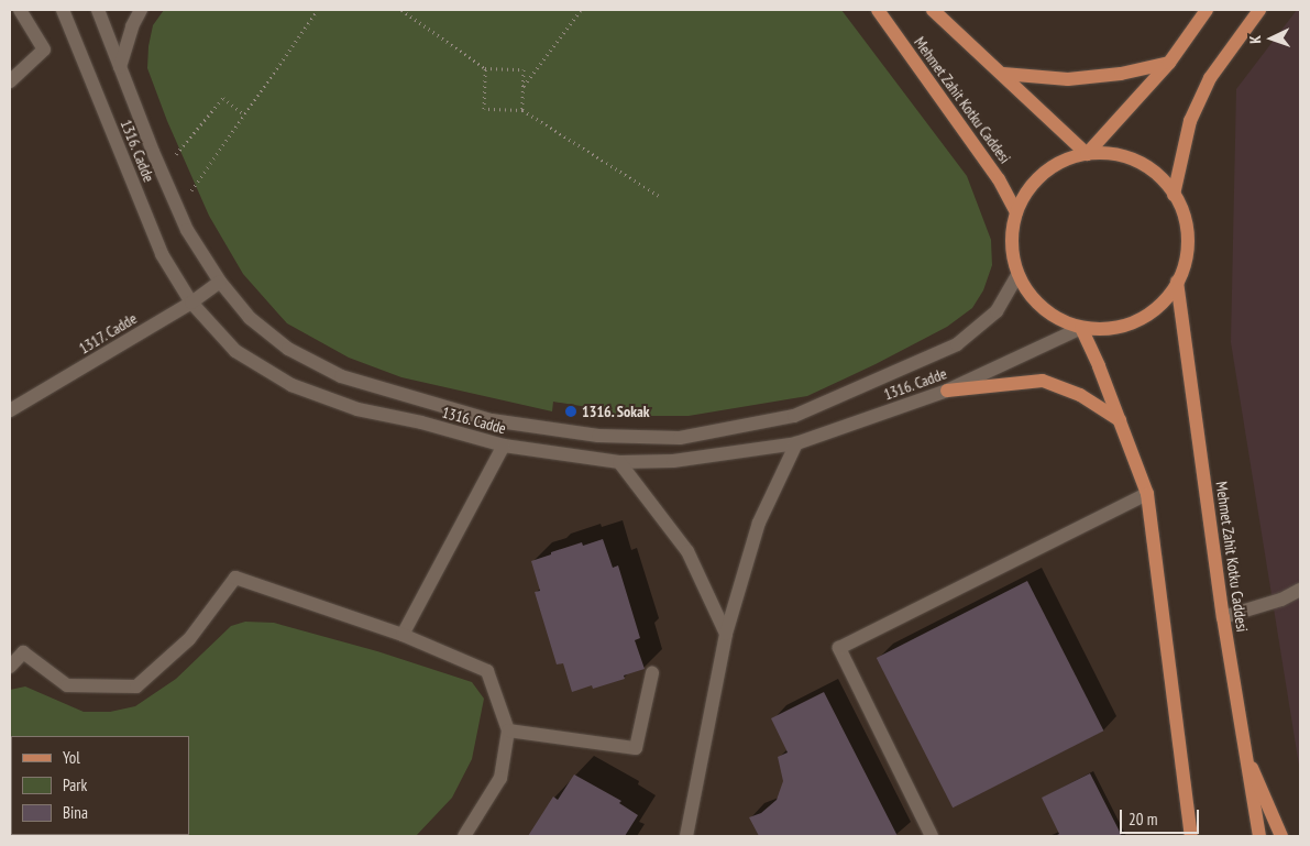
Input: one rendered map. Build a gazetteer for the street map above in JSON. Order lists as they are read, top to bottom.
{
  "streets": {
    "main road": ["Mehmet Zahit Kotku Caddesi"],
    "street": ["1316. Cadde", "1317. Cadde"]
  },
  "crossings": [
    ["Mehmet Zahit Kotku Caddesi", "1316. Cadde"],
    ["1316. Cadde", "1317. Cadde"]
  ],
  "places": ["1316. Sokak"],
  "legend": ["Yol", "Park", "Bina"],
  "scale_bar": "20 m",
  "north": "left"
}
